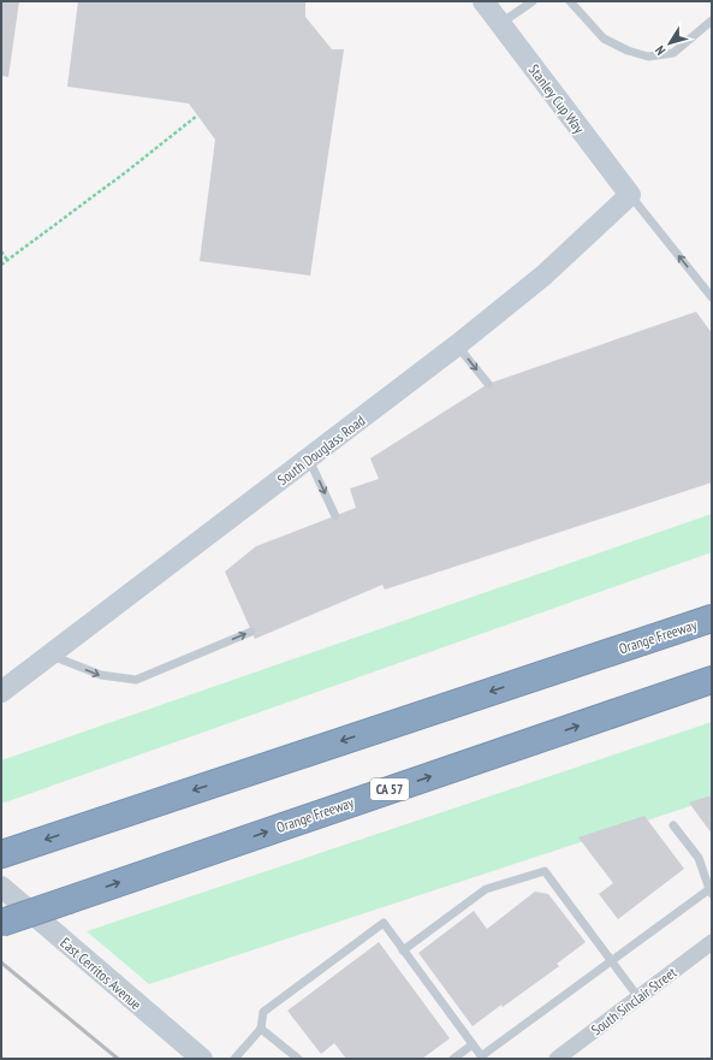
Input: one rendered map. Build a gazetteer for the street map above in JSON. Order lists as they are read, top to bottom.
{
  "streets": {
    "highway": ["Orange Freeway", "CA 57"],
    "main road": ["Stanley Cup Way", "South Douglass Road", "East Cerritos Avenue"],
    "street": ["South Sinclair Street"]
  },
  "crossings": [
    ["Stanley Cup Way", "South Douglass Road"]
  ],
  "north": "bottom left"
}
